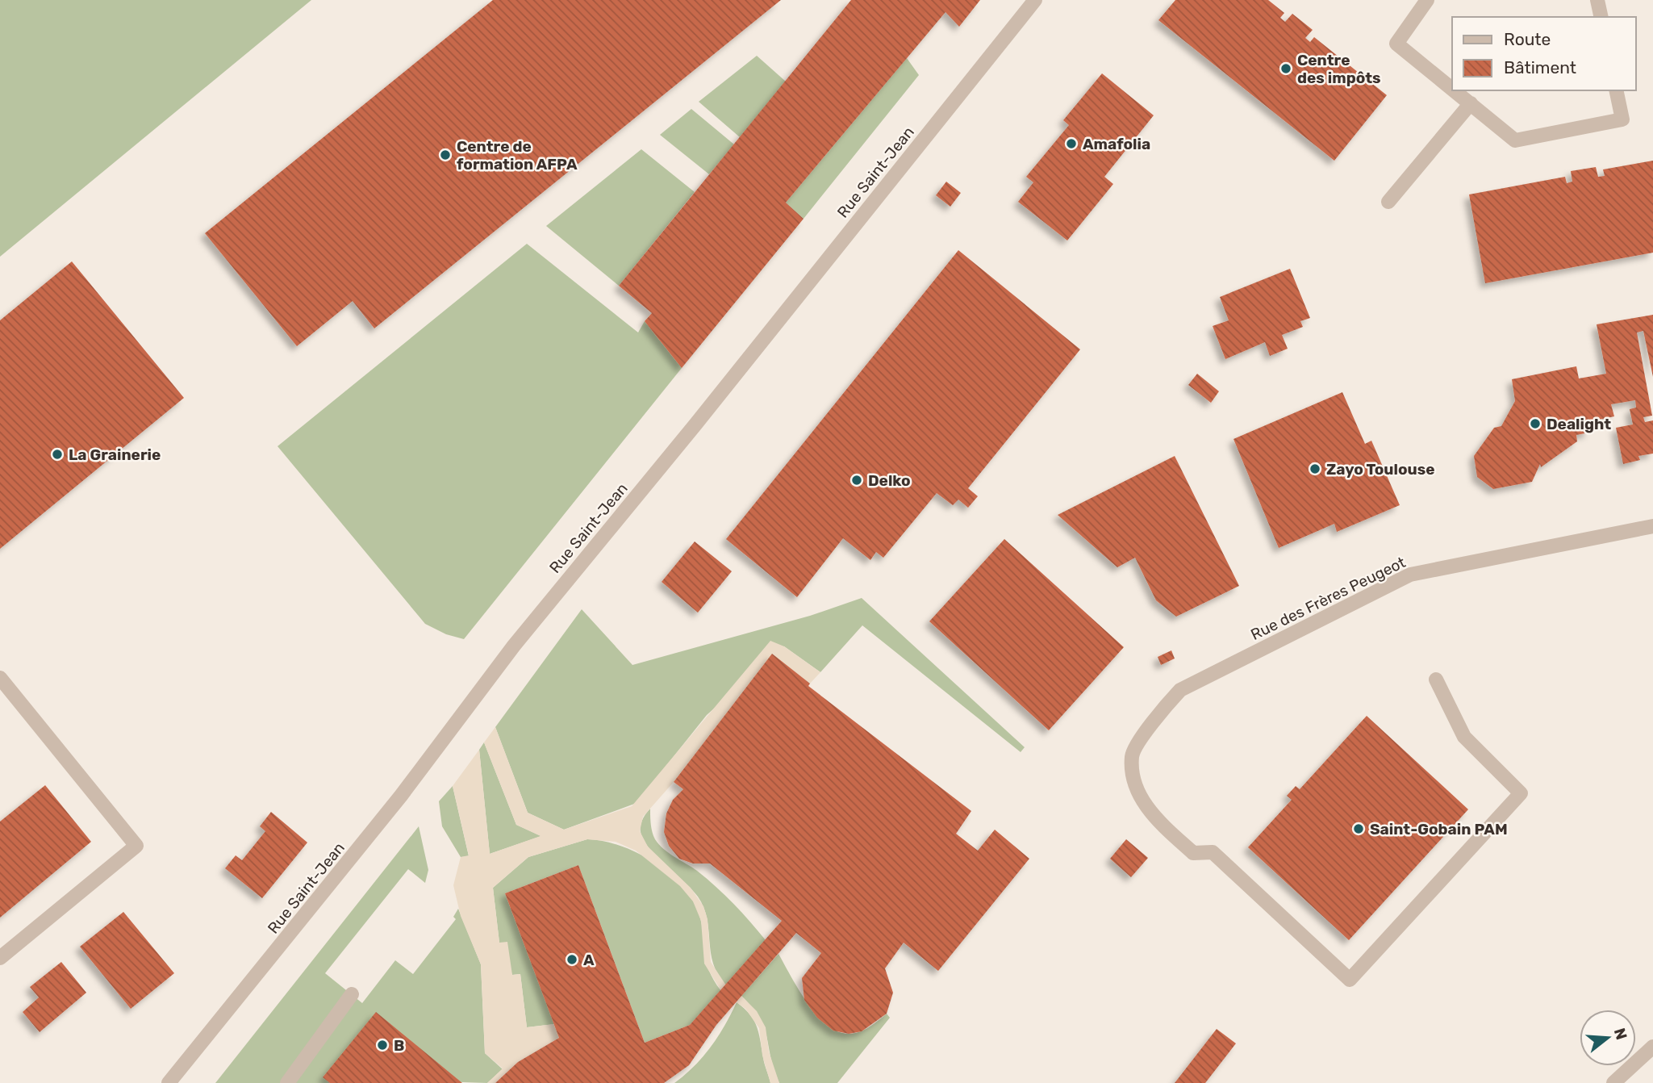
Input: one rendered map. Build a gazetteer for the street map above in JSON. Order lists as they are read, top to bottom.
{
  "streets": {
    "street": ["Rue Saint-Jean", "Rue des Frères Peugeot"]
  },
  "places": [
    "Centre des impôts",
    "Amafolia",
    "Centre de formation AFPA",
    "Dealight",
    "La Grainerie",
    "Zayo Toulouse",
    "Delko",
    "Saint-Gobain PAM",
    "A",
    "B"
  ],
  "legend": ["Route", "Bâtiment"],
  "north": "right"
}
